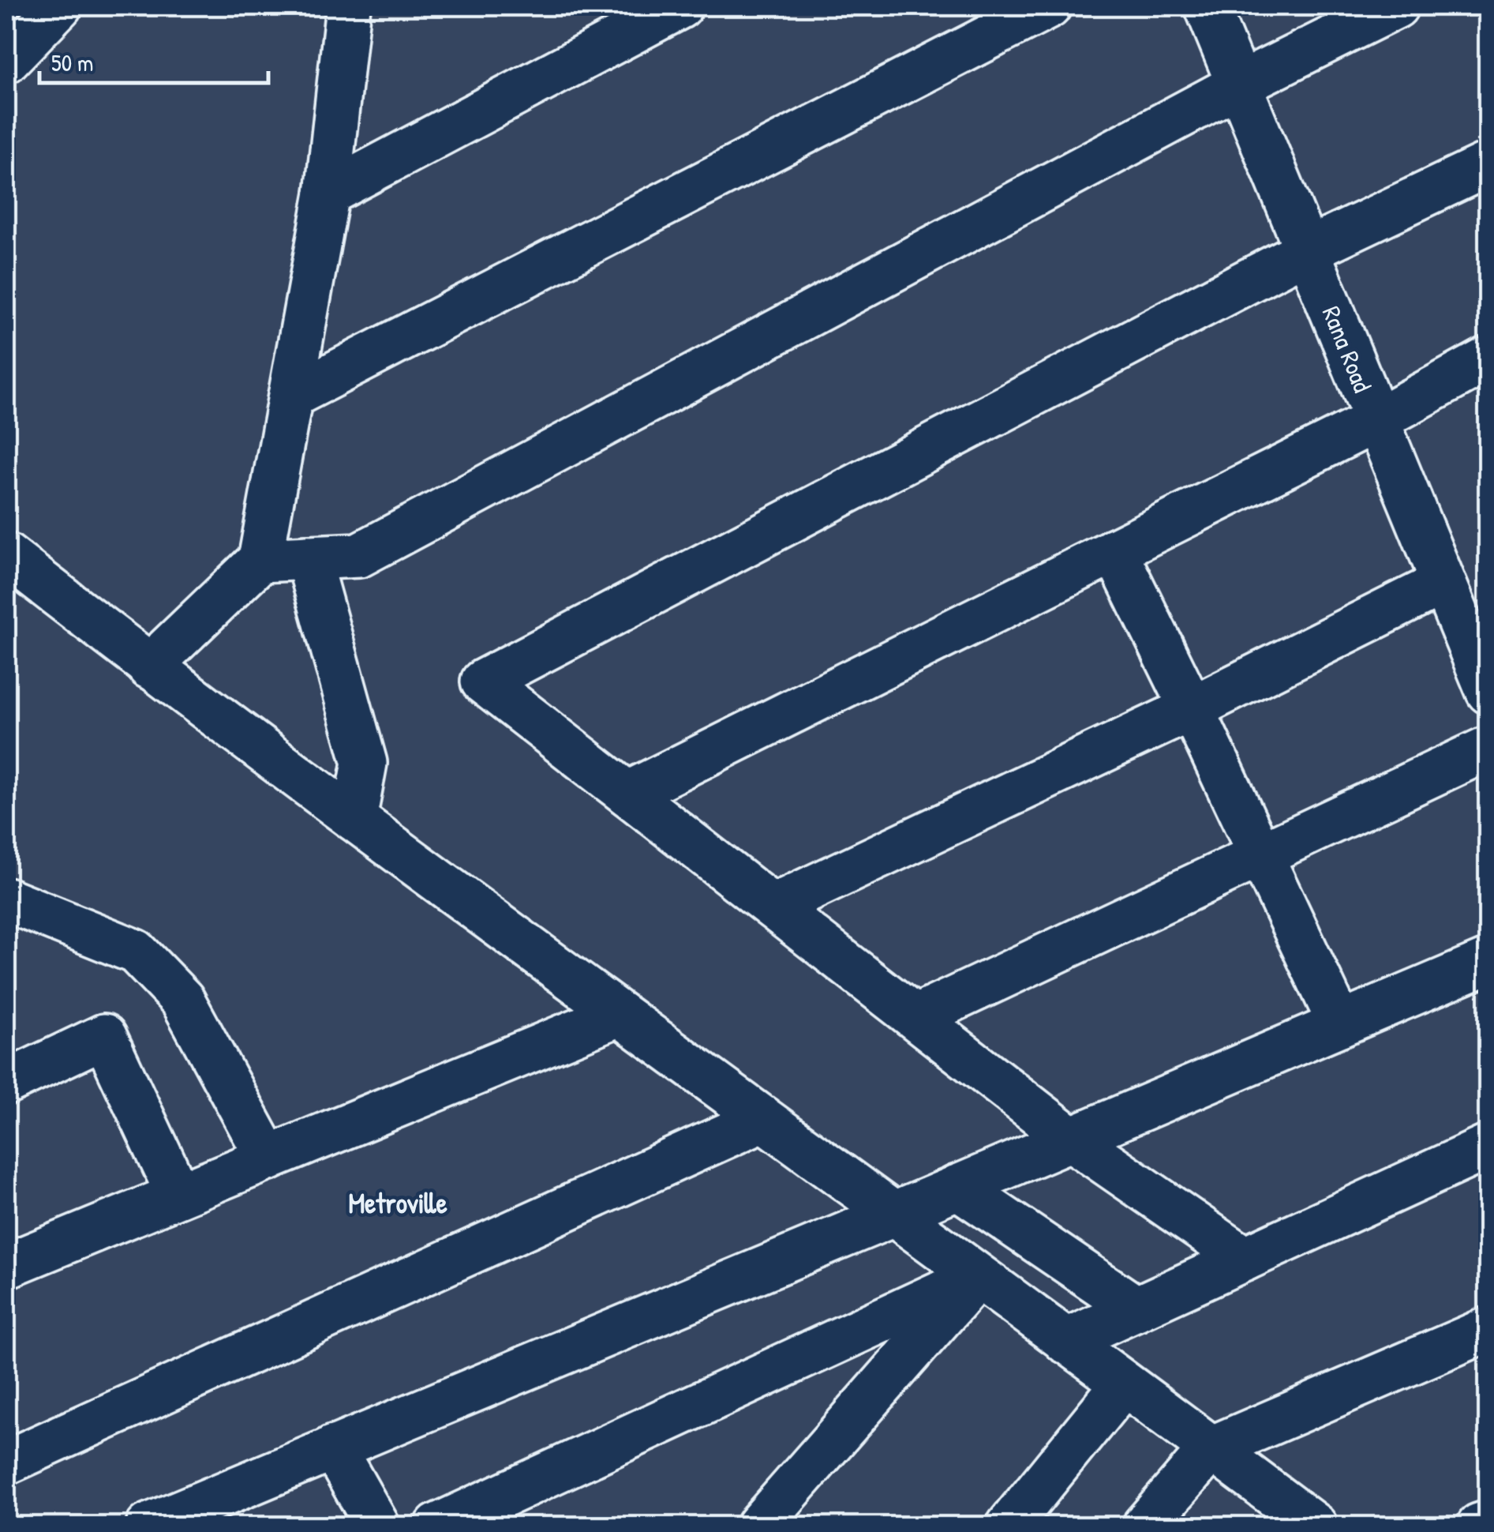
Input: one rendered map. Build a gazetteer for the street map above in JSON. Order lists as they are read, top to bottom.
{
  "streets": {
    "street": ["Rana Road"]
  },
  "districts": ["Metroville"],
  "scale_bar": "50 m"
}
